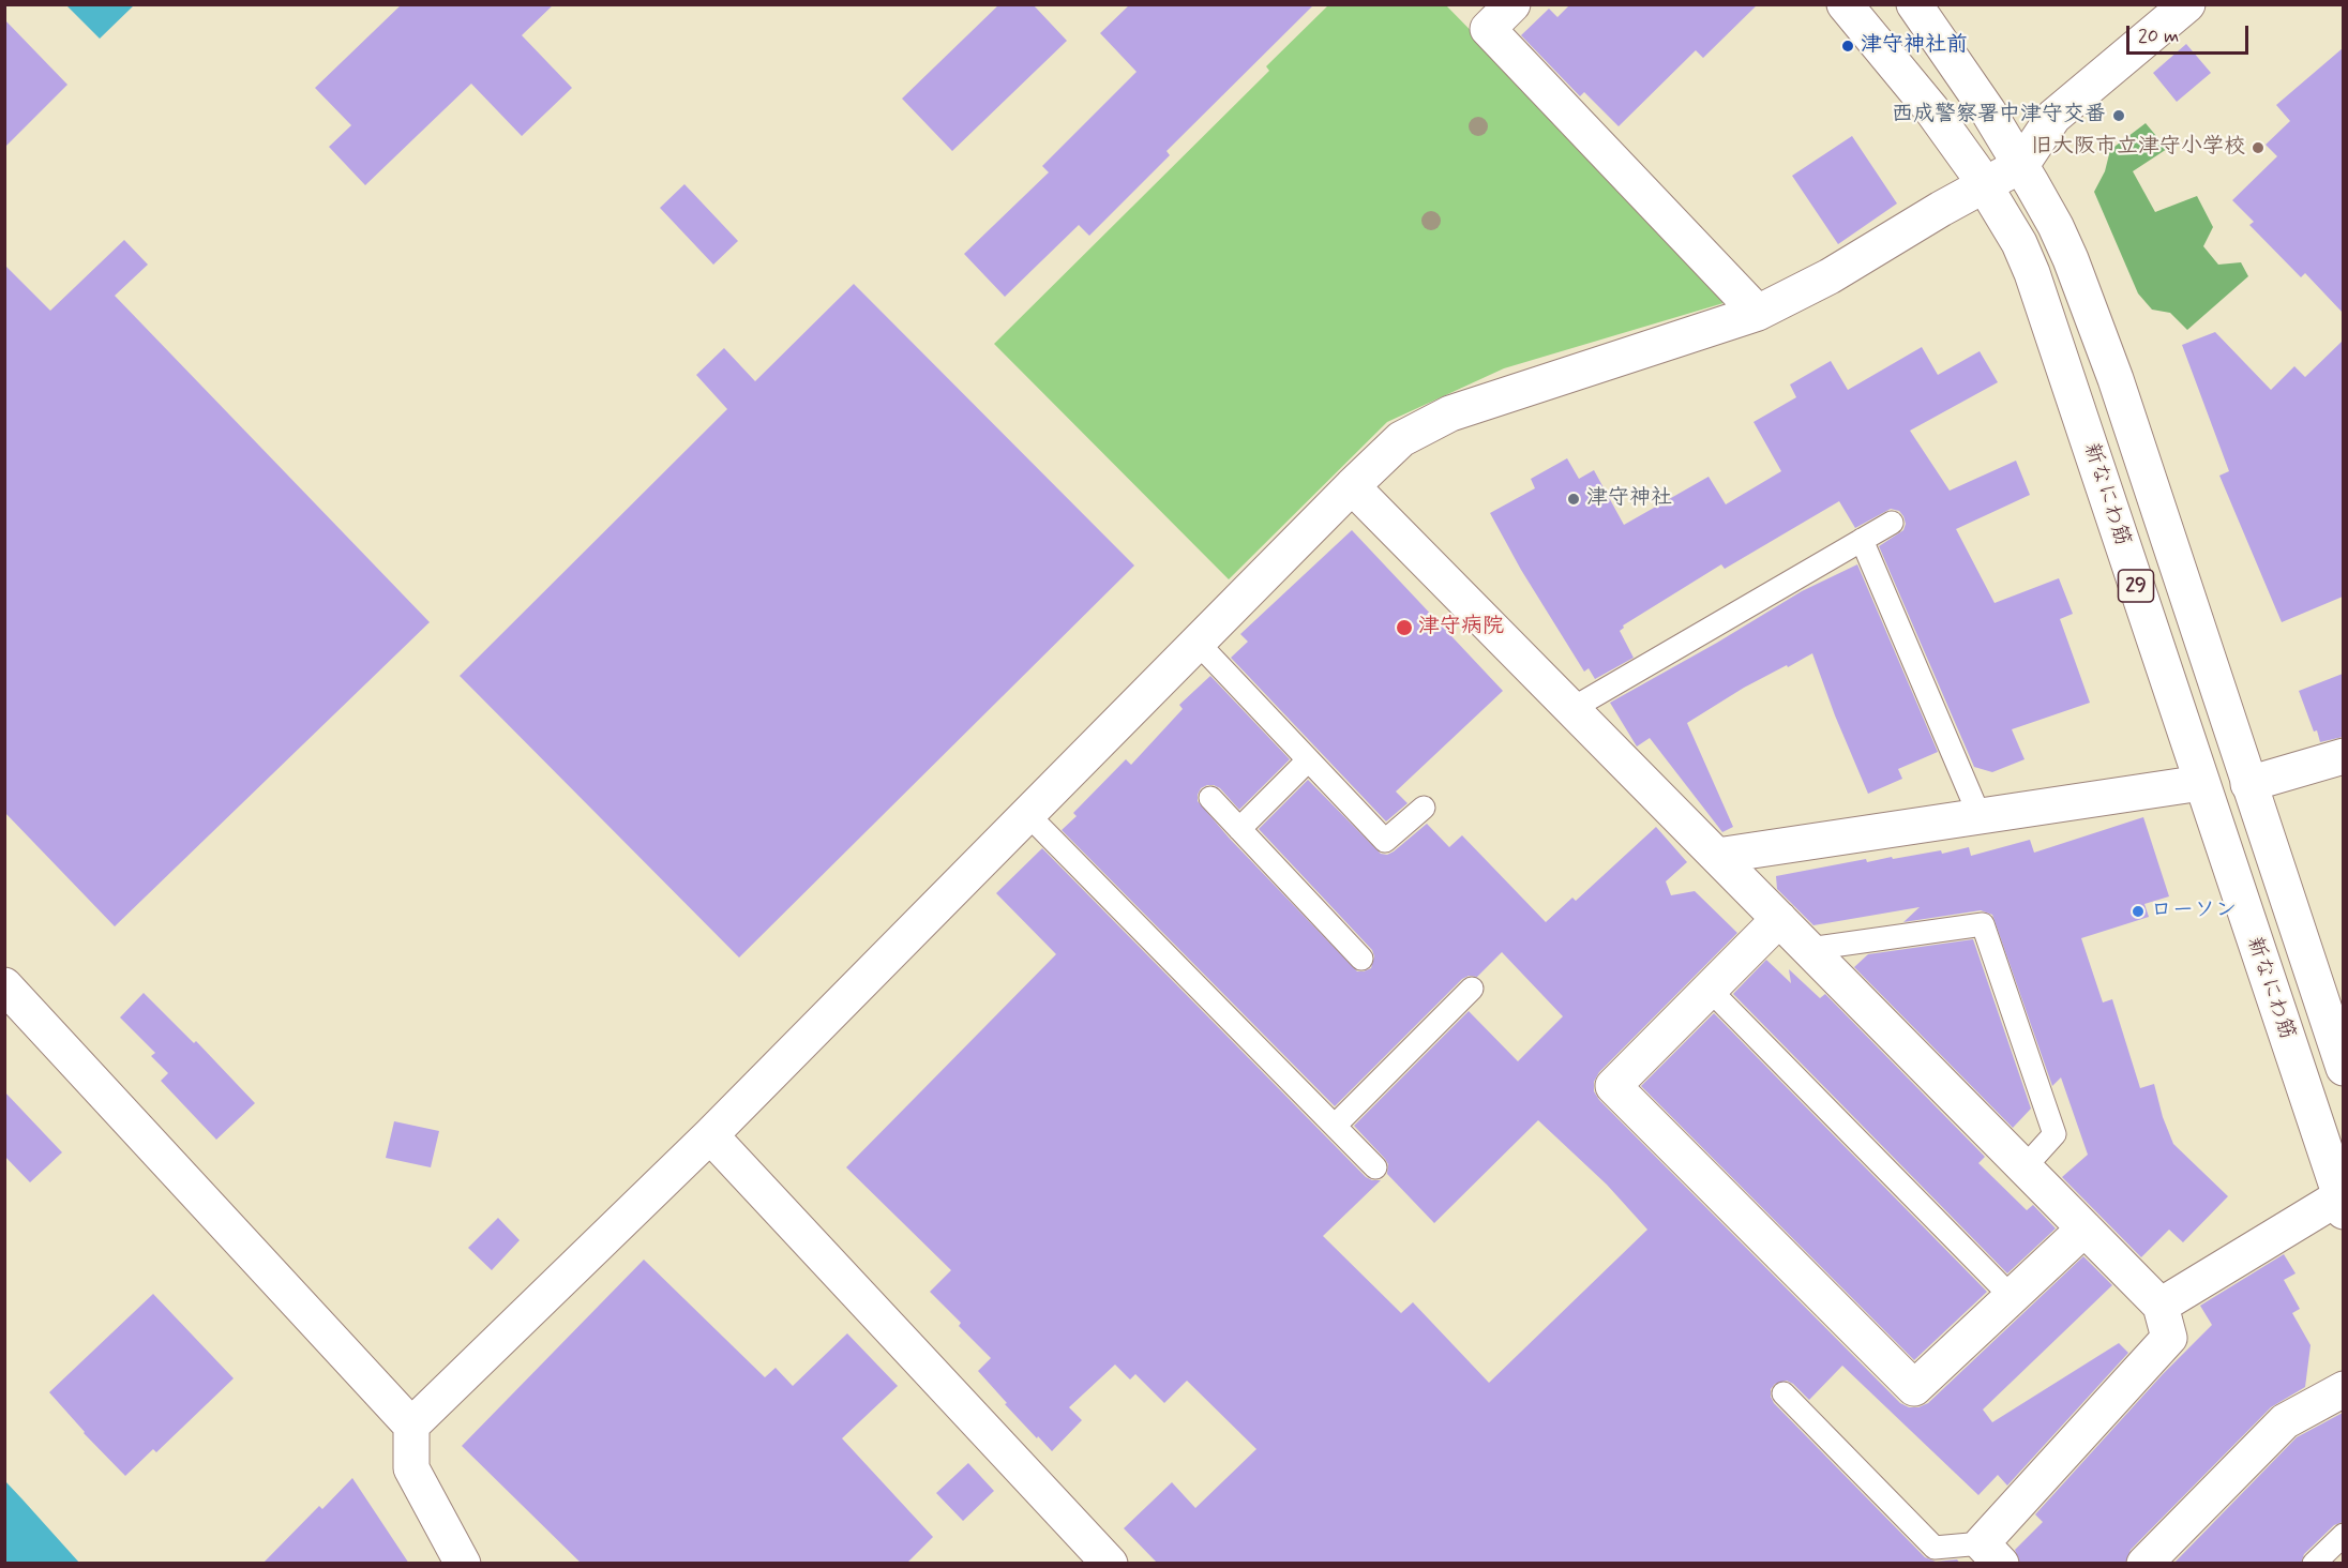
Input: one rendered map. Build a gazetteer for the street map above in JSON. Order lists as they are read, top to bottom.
{
  "streets": {
    "street": ["新なにわ筋", "29"]
  },
  "places": [
    "津守神社前",
    "西成警察署中津守交番",
    "旧大阪市立津守小学校",
    "津守神社",
    "津守病院",
    "ローソン"
  ],
  "scale_bar": "20 m"
}
